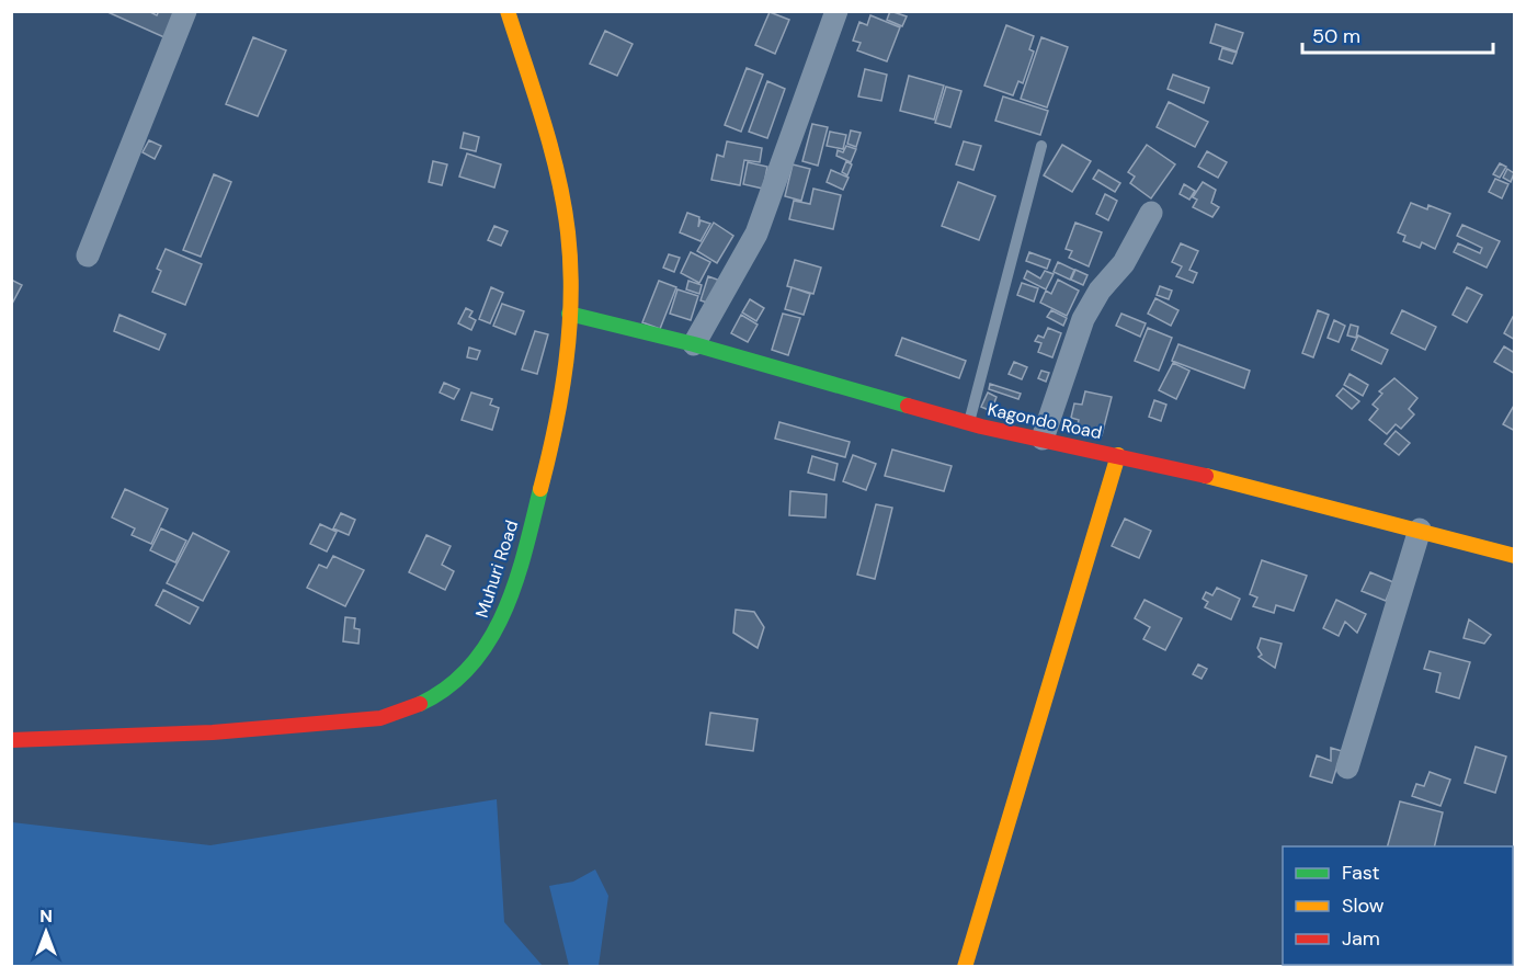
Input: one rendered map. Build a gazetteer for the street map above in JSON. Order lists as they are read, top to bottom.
{
  "streets": {
    "street": ["Kagondo Road", "Muhuri Road"]
  },
  "crossings": [
    ["Kagondo Road", "Muhuri Road"]
  ],
  "legend": ["Fast", "Slow", "Jam"],
  "scale_bar": "50 m",
  "north": "top"
}
